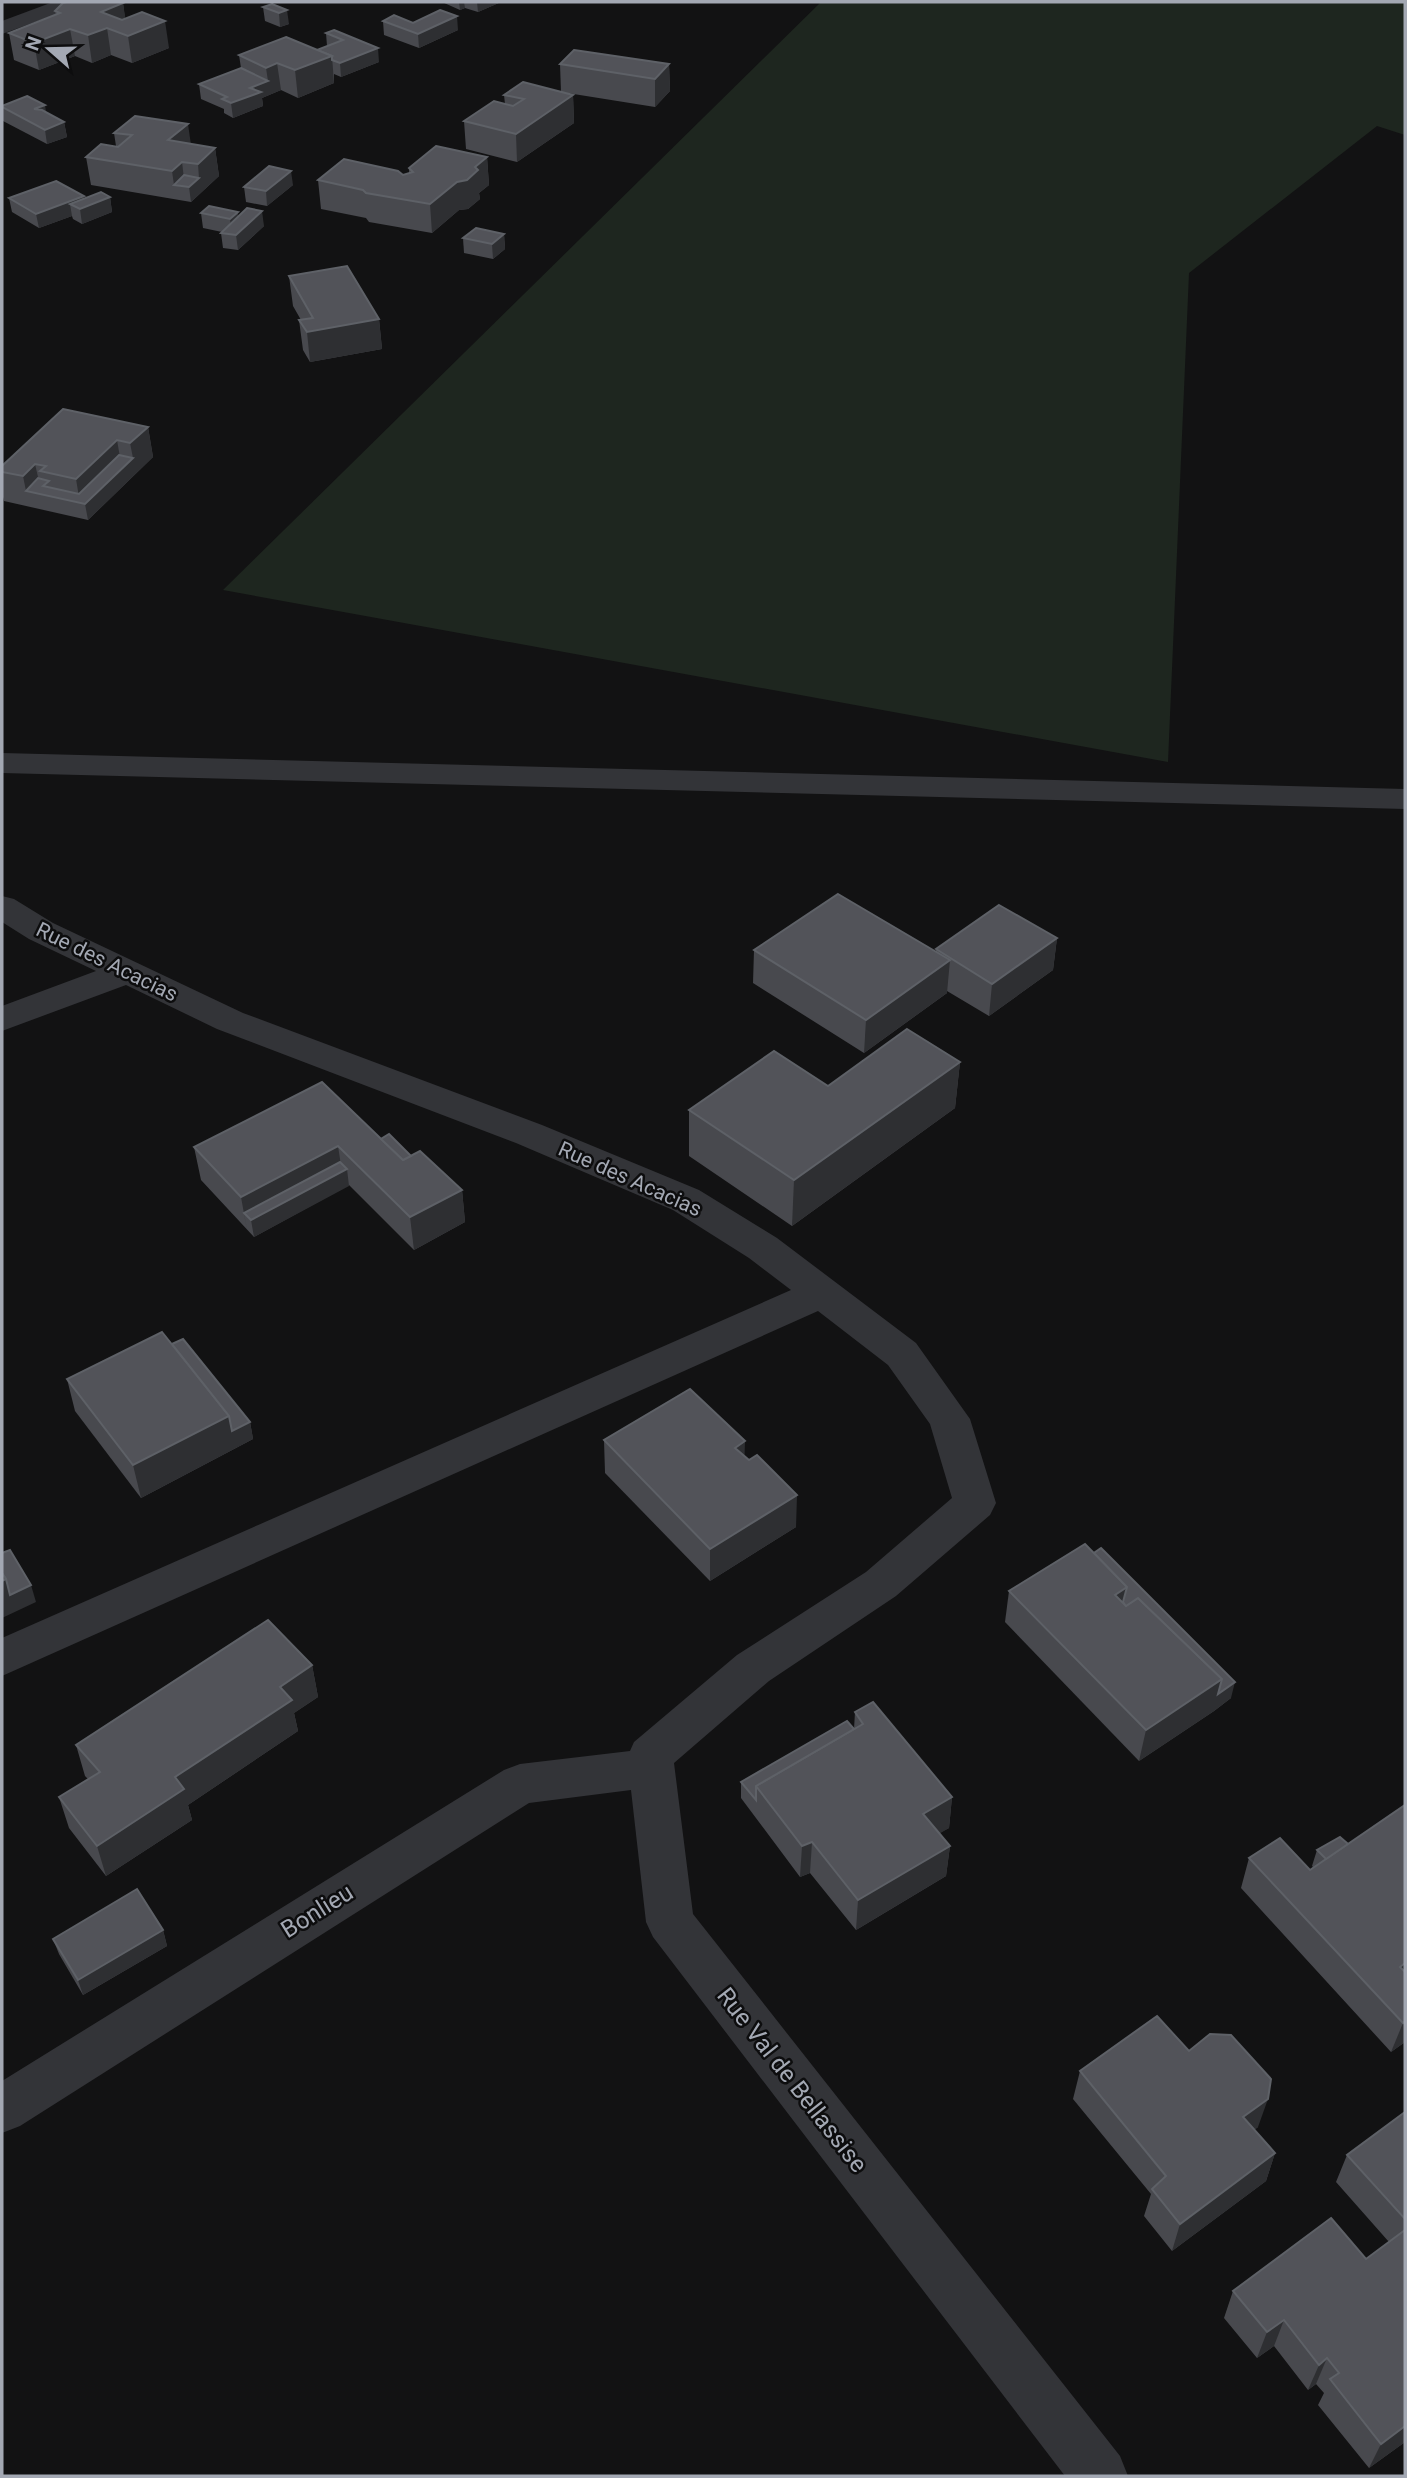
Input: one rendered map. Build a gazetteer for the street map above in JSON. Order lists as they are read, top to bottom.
{
  "streets": {
    "street": ["Rue des Acacias", "Bonlieu", "Rue Val de Bellassise"]
  },
  "crossings": [
    ["Rue des Acacias", "Bonlieu"],
    ["Rue des Acacias", "Rue Val de Bellassise"],
    ["Bonlieu", "Rue Val de Bellassise"]
  ],
  "north": "left"
}
